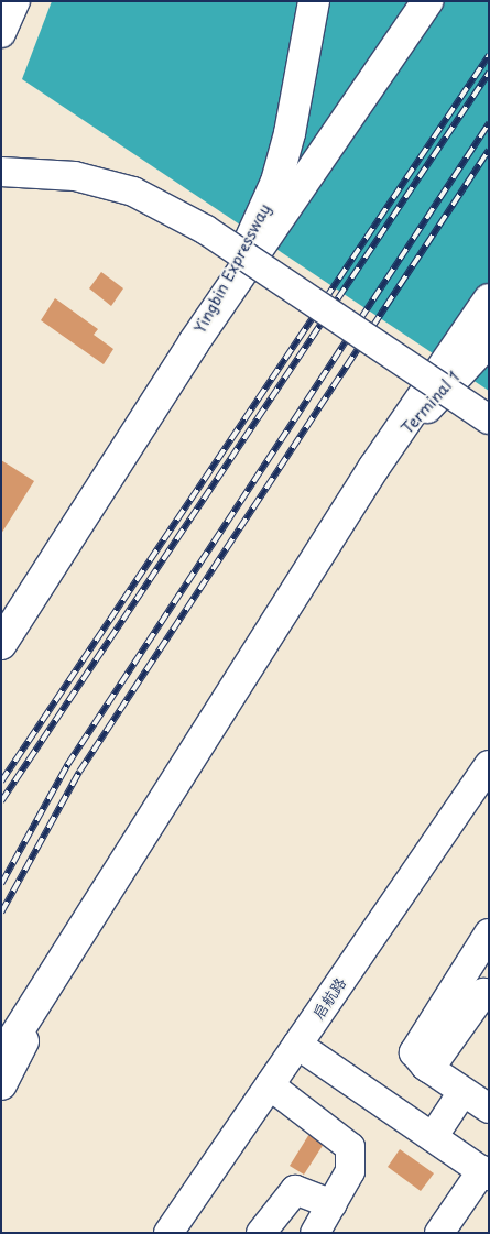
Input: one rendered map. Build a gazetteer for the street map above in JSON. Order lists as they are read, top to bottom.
{
  "streets": {
    "main road": ["Yingbin Expressway", "Terminal 1"],
    "street": ["启航路"]
  }
}
